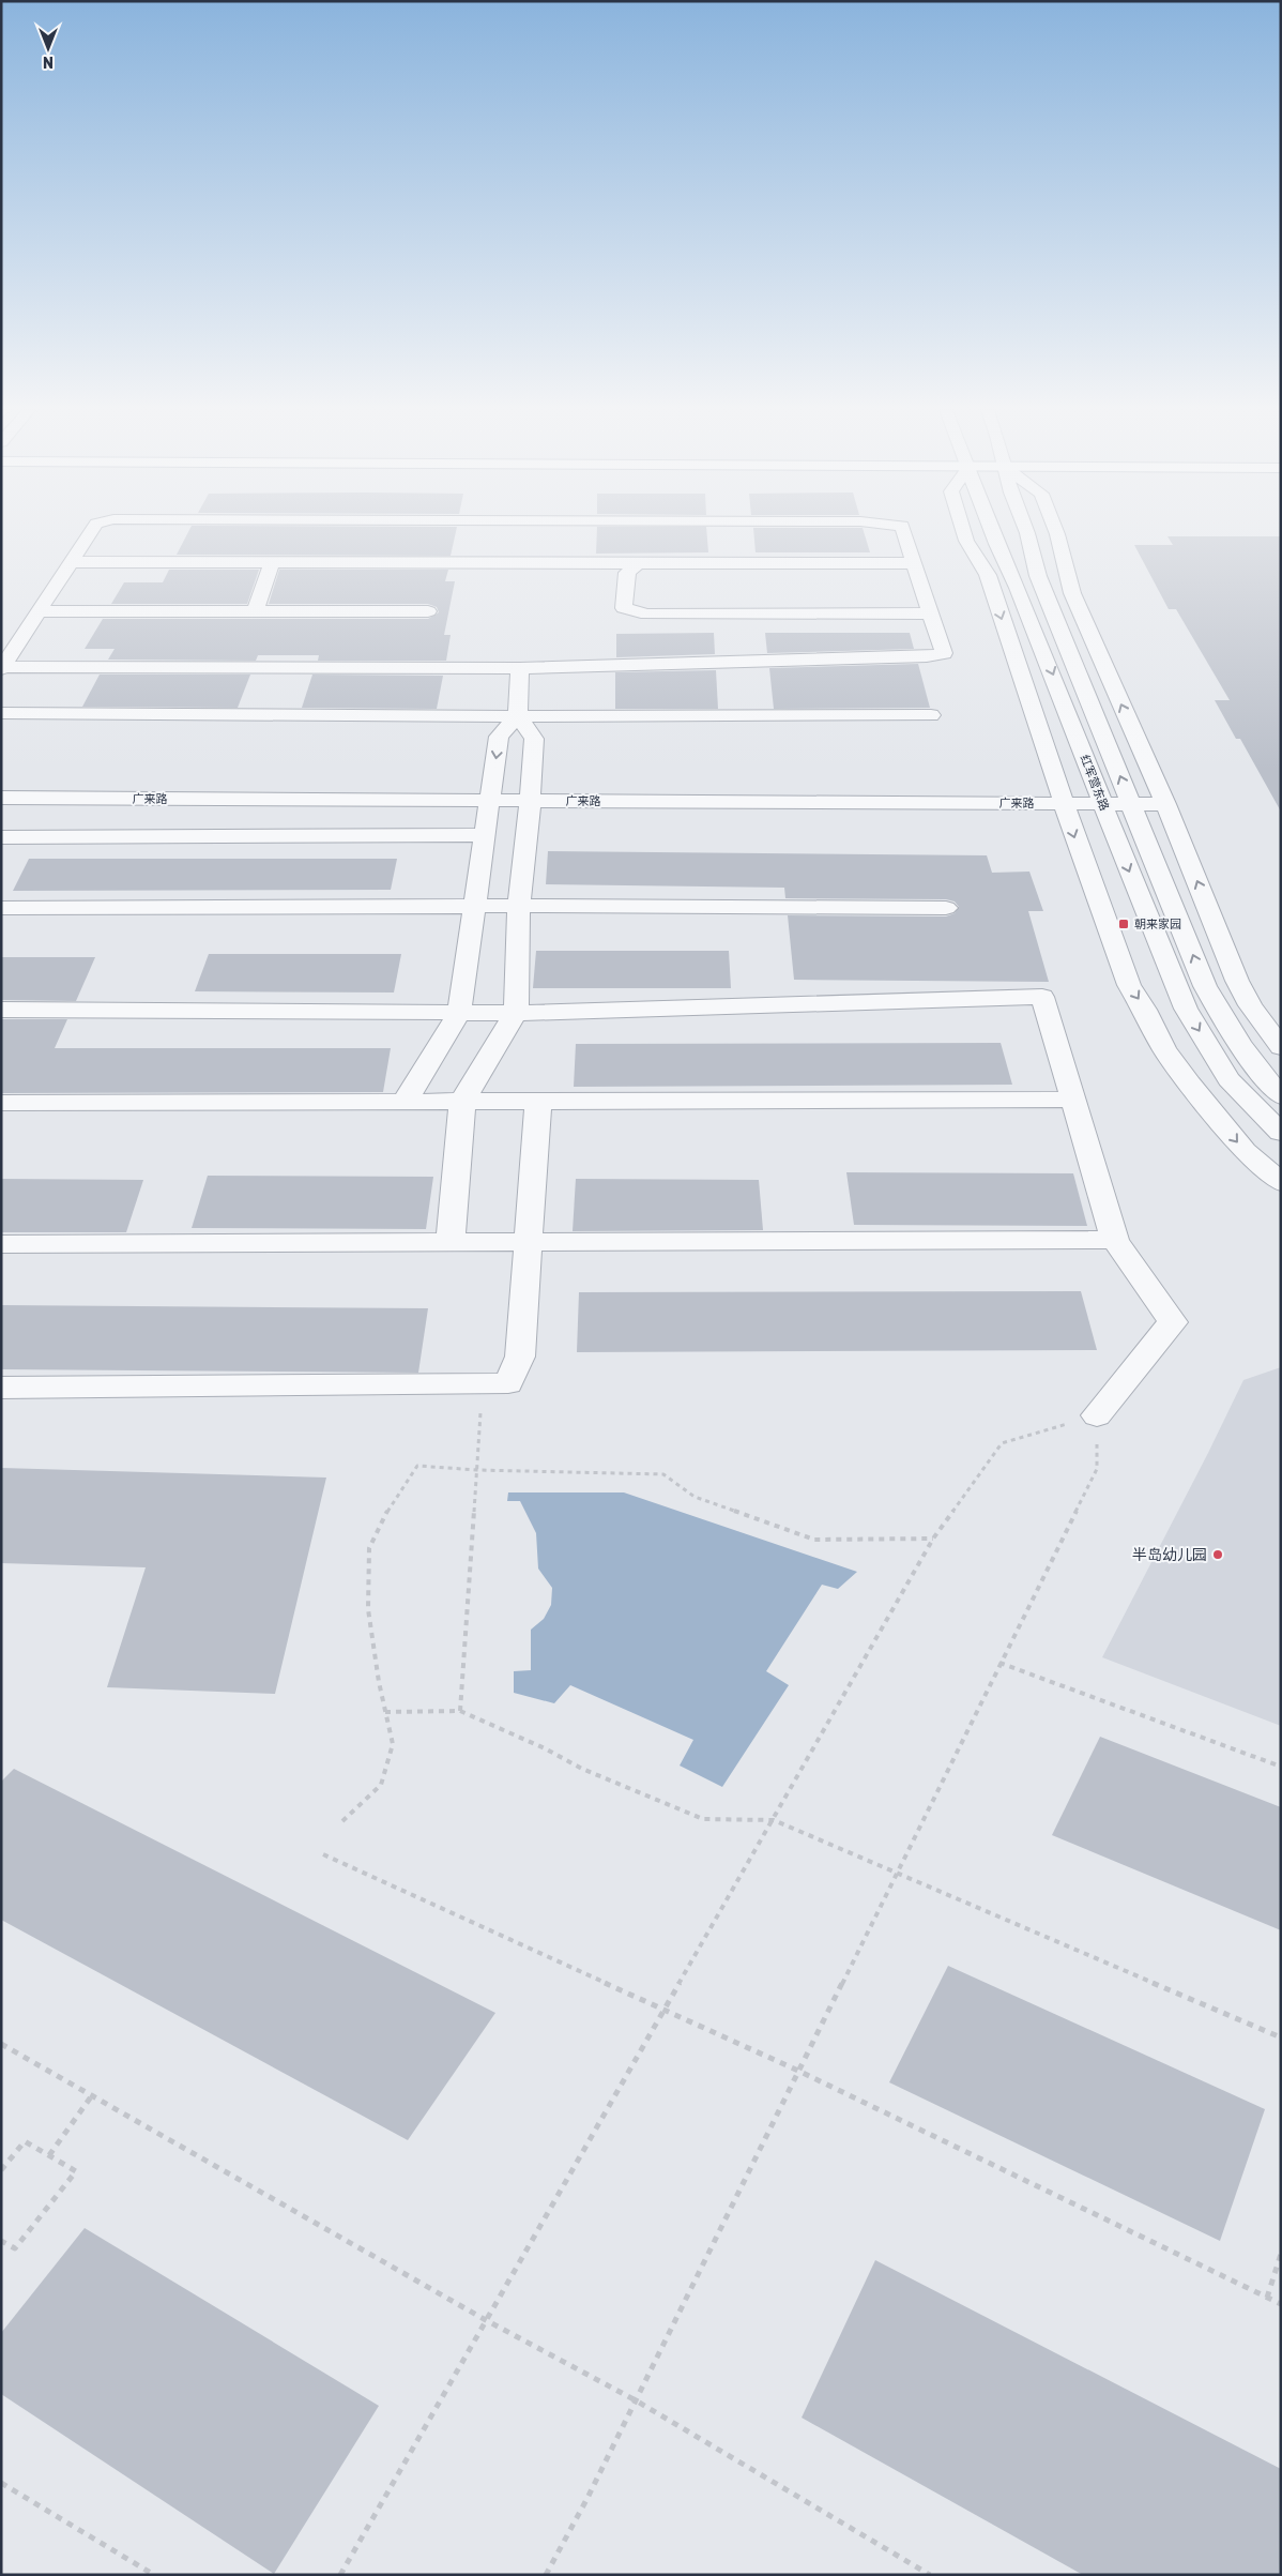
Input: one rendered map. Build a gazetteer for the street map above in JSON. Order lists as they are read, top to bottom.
{
  "streets": {
    "street": ["红军营东路", "广来路"]
  },
  "crossings": [
    ["红军营东路", "广来路"]
  ],
  "places": {
    "transit": ["朝来家园"],
    "other": ["半岛幼儿园"]
  },
  "north": "bottom"
}
